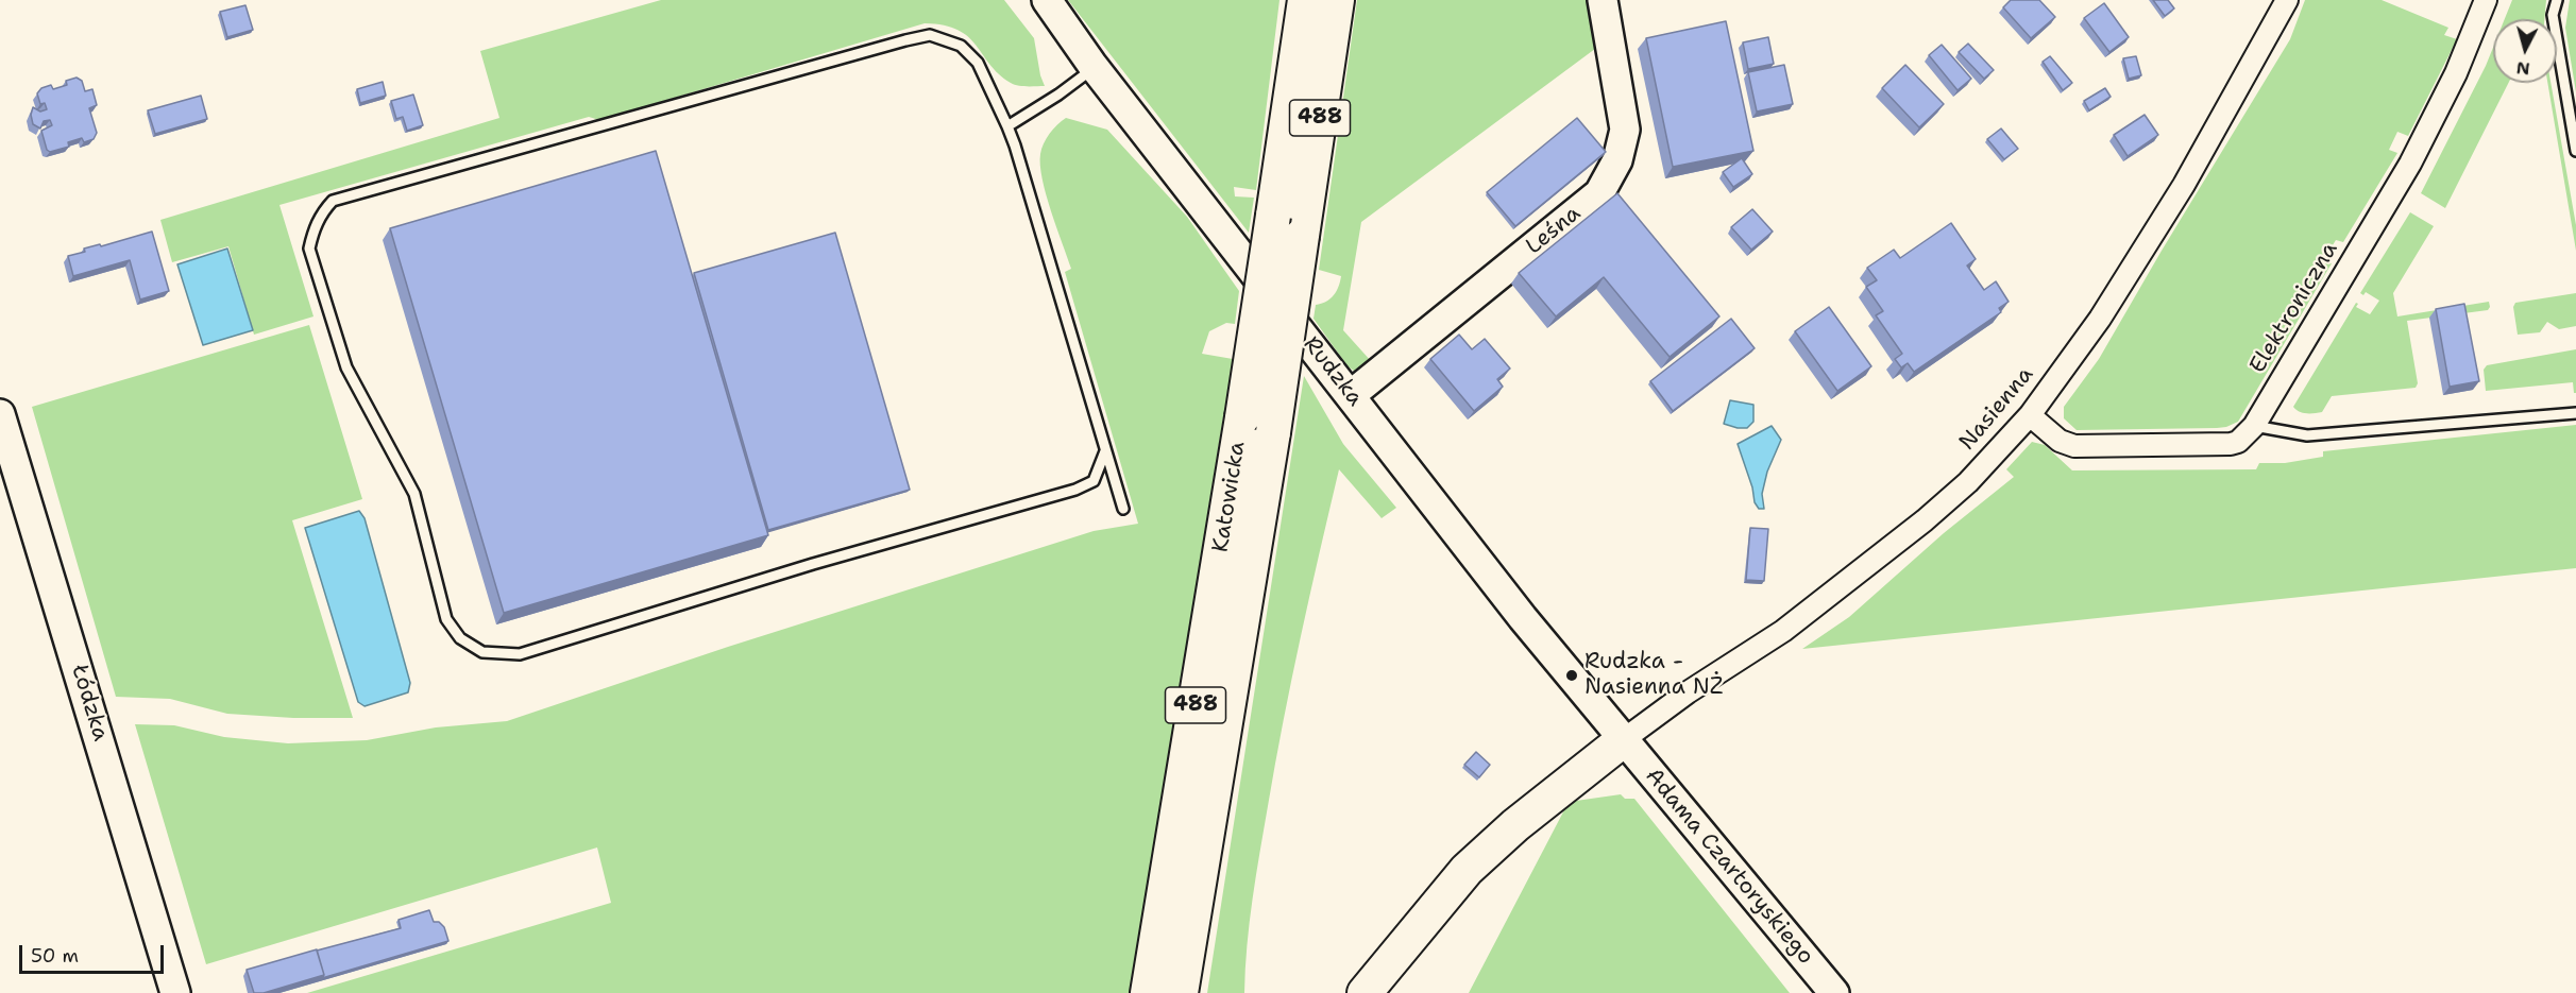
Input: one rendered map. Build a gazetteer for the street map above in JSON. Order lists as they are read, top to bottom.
{
  "streets": {
    "main road": ["488", "Katowicka"],
    "street": [
      "Leśna",
      "Elektroniczna",
      "Rudzka",
      "Nasienna",
      "Łódzka",
      "Adama Czartoryskiego"
    ]
  },
  "crossings": [
    ["Leśna", "Rudzka"],
    ["Elektroniczna", "Nasienna"],
    ["Rudzka", "Nasienna"],
    ["Rudzka", "Adama Czartoryskiego"],
    ["Nasienna", "Adama Czartoryskiego"]
  ],
  "places": ["Rudzka - Nasienna NŻ"],
  "scale_bar": "50 m",
  "north": "bottom"
}
